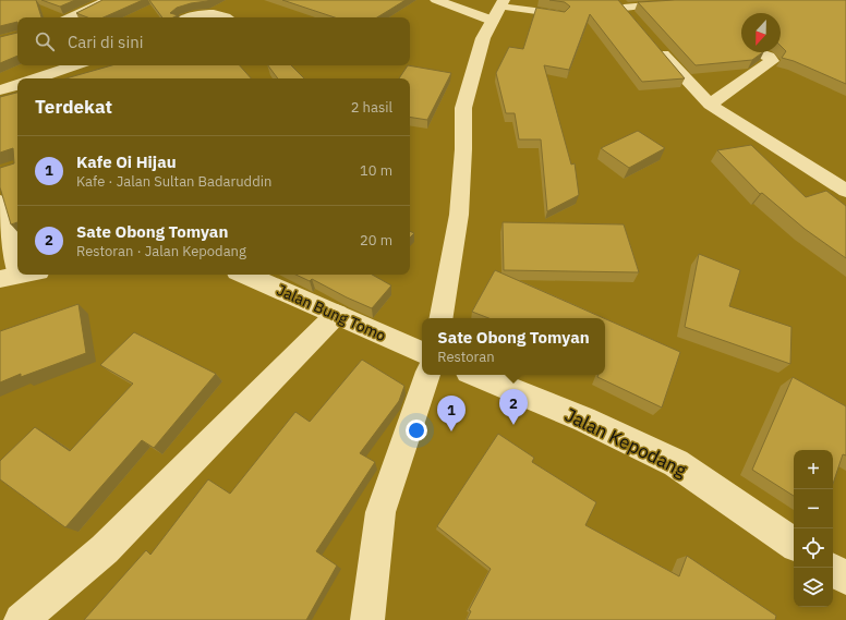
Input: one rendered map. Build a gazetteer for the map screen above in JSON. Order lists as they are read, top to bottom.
{
  "streets": {
    "street": ["Jalan Bung Tomo", "Jalan Kepodang"]
  },
  "north": "bottom",
  "page": {
    "search": "Cari di sini",
    "heading": ["Terdekat", "2 hasil"],
    "list": [
      {
        "mark": "1",
        "name": "Kafe Oi Hijau",
        "note": "Kafe · Jalan Sultan Badaruddin",
        "value": "10 m"
      },
      {
        "mark": "2",
        "name": "Sate Obong Tomyan",
        "note": "Restoran · Jalan Kepodang",
        "value": "20 m"
      }
    ],
    "popup": ["Sate Obong Tomyan", "Restoran"],
    "pins": ["2", "1"],
    "map_buttons": ["+", "−"]
  }
}
